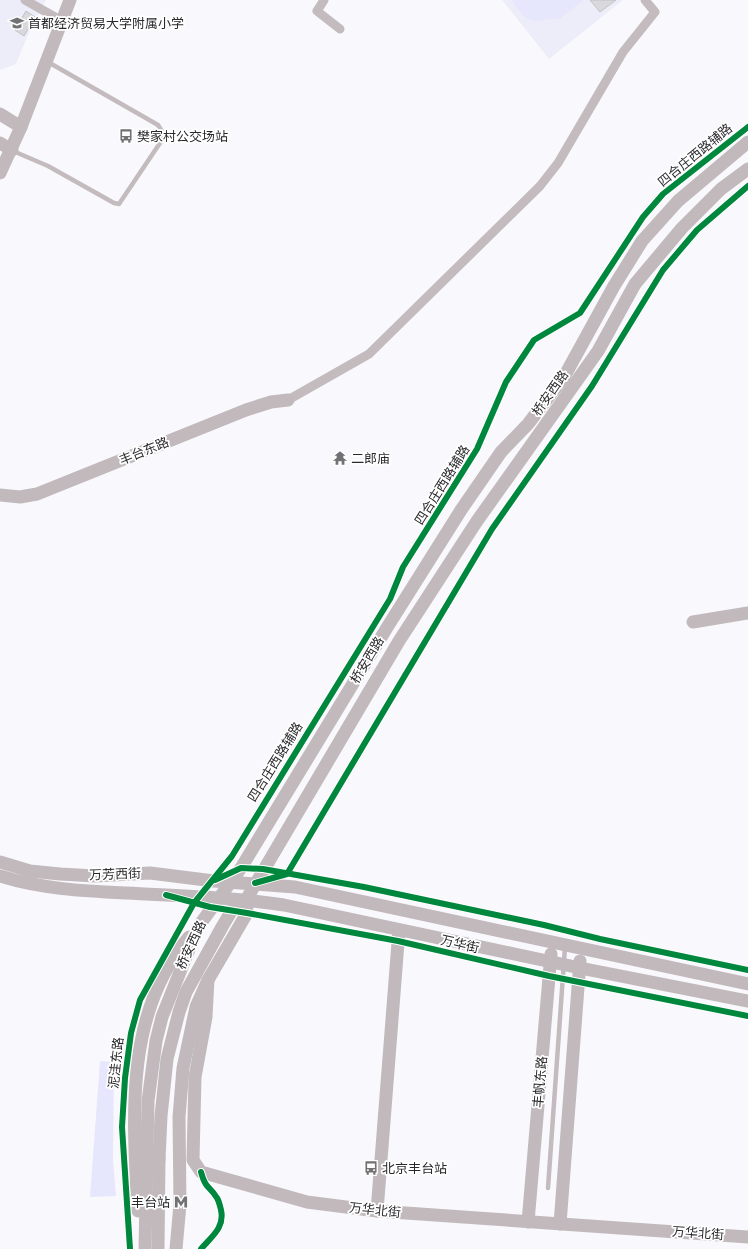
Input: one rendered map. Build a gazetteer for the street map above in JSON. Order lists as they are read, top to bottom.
{
  "streets": {
    "main road": [
      "桥安西路",
      "丰台东路",
      "万芳西街",
      "万华街",
      "泥洼东路",
      "丰帆东路",
      "万华北街"
    ],
    "cycle path": ["四合庄西路辅路"]
  },
  "crossings": [
    ["桥安西路", "万芳西街"],
    ["桥安西路", "万华街"],
    ["桥安西路", "泥洼东路"],
    ["万芳西街", "万华街"],
    ["万华街", "丰帆东路"],
    ["丰帆东路", "万华北街"]
  ],
  "places": {
    "school or university": ["首都经济贸易大学附属小学"],
    "bus stop": ["樊家村公交场站", "北京丰台站"],
    "temple": ["二郎庙"],
    "metro station": ["丰台站"]
  }
}
